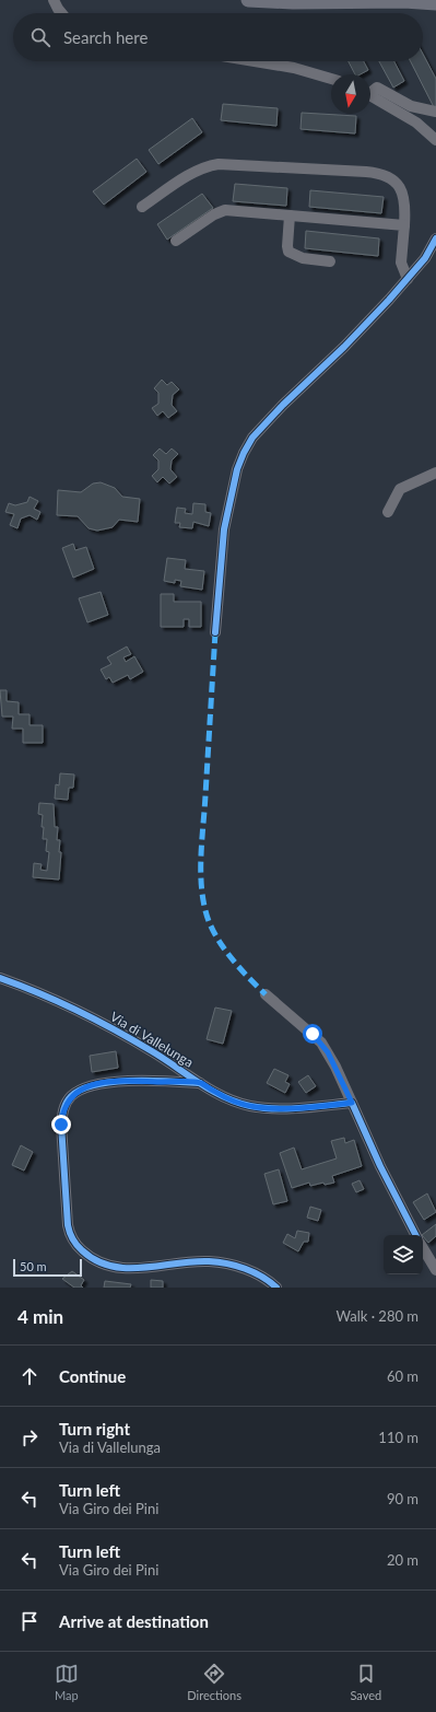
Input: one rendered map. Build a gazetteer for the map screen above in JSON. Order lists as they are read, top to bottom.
{
  "streets": {
    "street": ["Via di Vallelunga"]
  },
  "scale_bar": "50 m",
  "north": "bottom",
  "page": {
    "search": "Search here",
    "scale": "50 m",
    "heading": ["4 min", "Walk · 280 m"],
    "list": [
      ["Continue", "60 m"],
      ["Turn right", "Via di Vallelunga", "110 m"],
      ["Turn left", "Via Giro dei Pini", "90 m"],
      ["Turn left", "Via Giro dei Pini", "20 m"],
      "Arrive at destination"
    ],
    "nav": ["Map", "Directions", "Saved"]
  }
}
